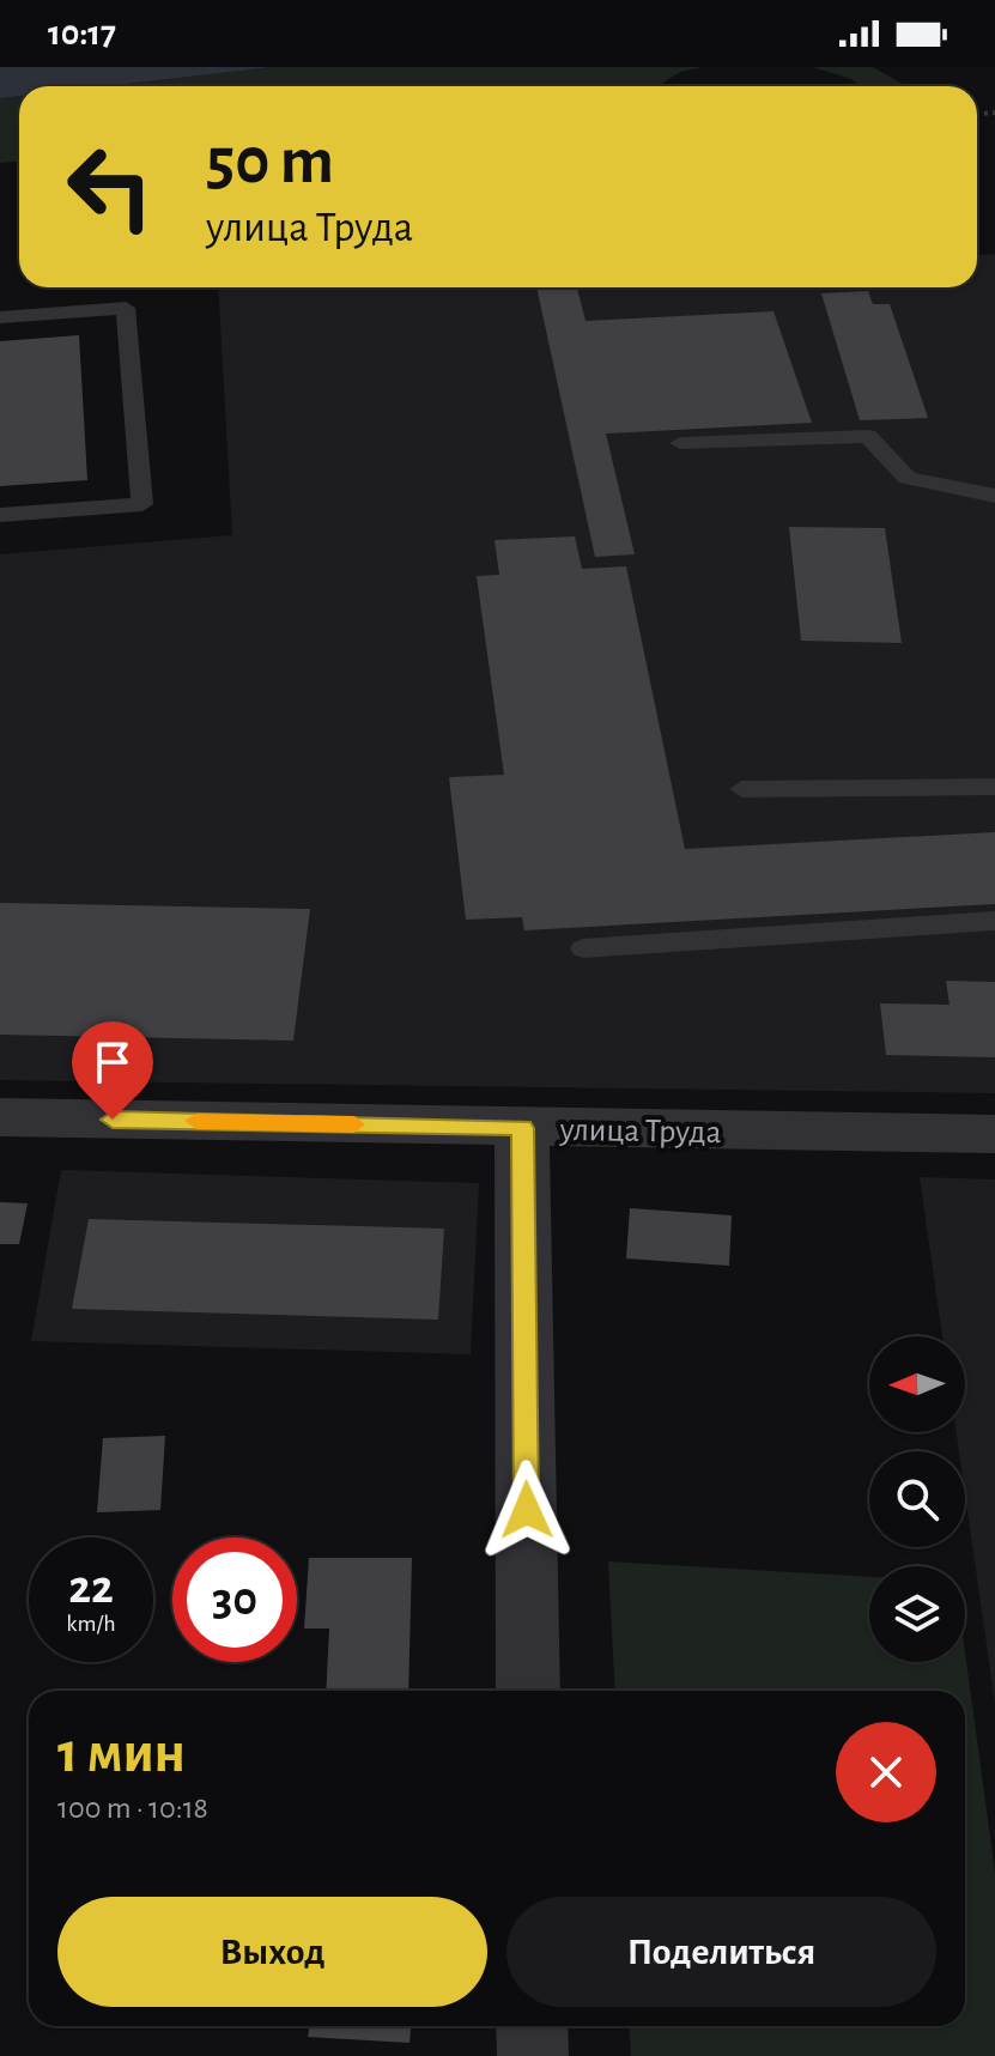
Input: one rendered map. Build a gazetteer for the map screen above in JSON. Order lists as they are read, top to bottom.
{
  "streets": {
    "street": ["улица Труда"]
  },
  "north": "left",
  "page": {
    "status": "10:17",
    "turn": ["50 m", "улица Труда"],
    "speed": "22 km/h",
    "limit": "30",
    "heading": ["1 мин", "100 m · 10:18"],
    "buttons": ["Выход", "Поделиться"]
  }
}
